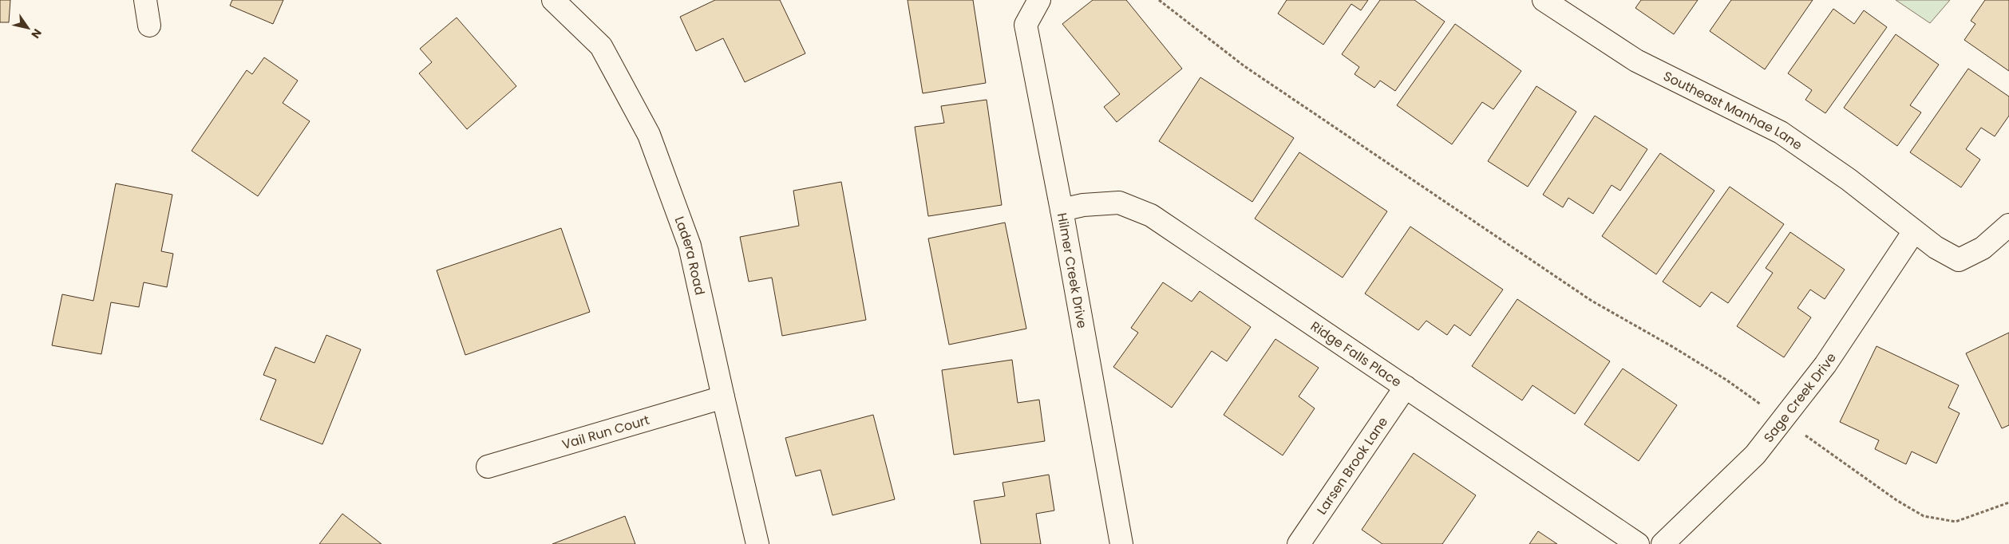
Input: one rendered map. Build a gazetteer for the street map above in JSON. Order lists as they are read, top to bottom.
{
  "streets": {
    "street": [
      "Southeast Manhae Lane",
      "Ladera Road",
      "Hilmer Creek Drive",
      "Ridge Falls Place",
      "Sage Creek Drive",
      "Vail Run Court",
      "Larsen Brook Lane"
    ]
  },
  "crossings": [
    ["Southeast Manhae Lane", "Sage Creek Drive"],
    ["Ladera Road", "Vail Run Court"],
    ["Hilmer Creek Drive", "Ridge Falls Place"],
    ["Ridge Falls Place", "Larsen Brook Lane"]
  ],
  "north": "bottom right"
}
